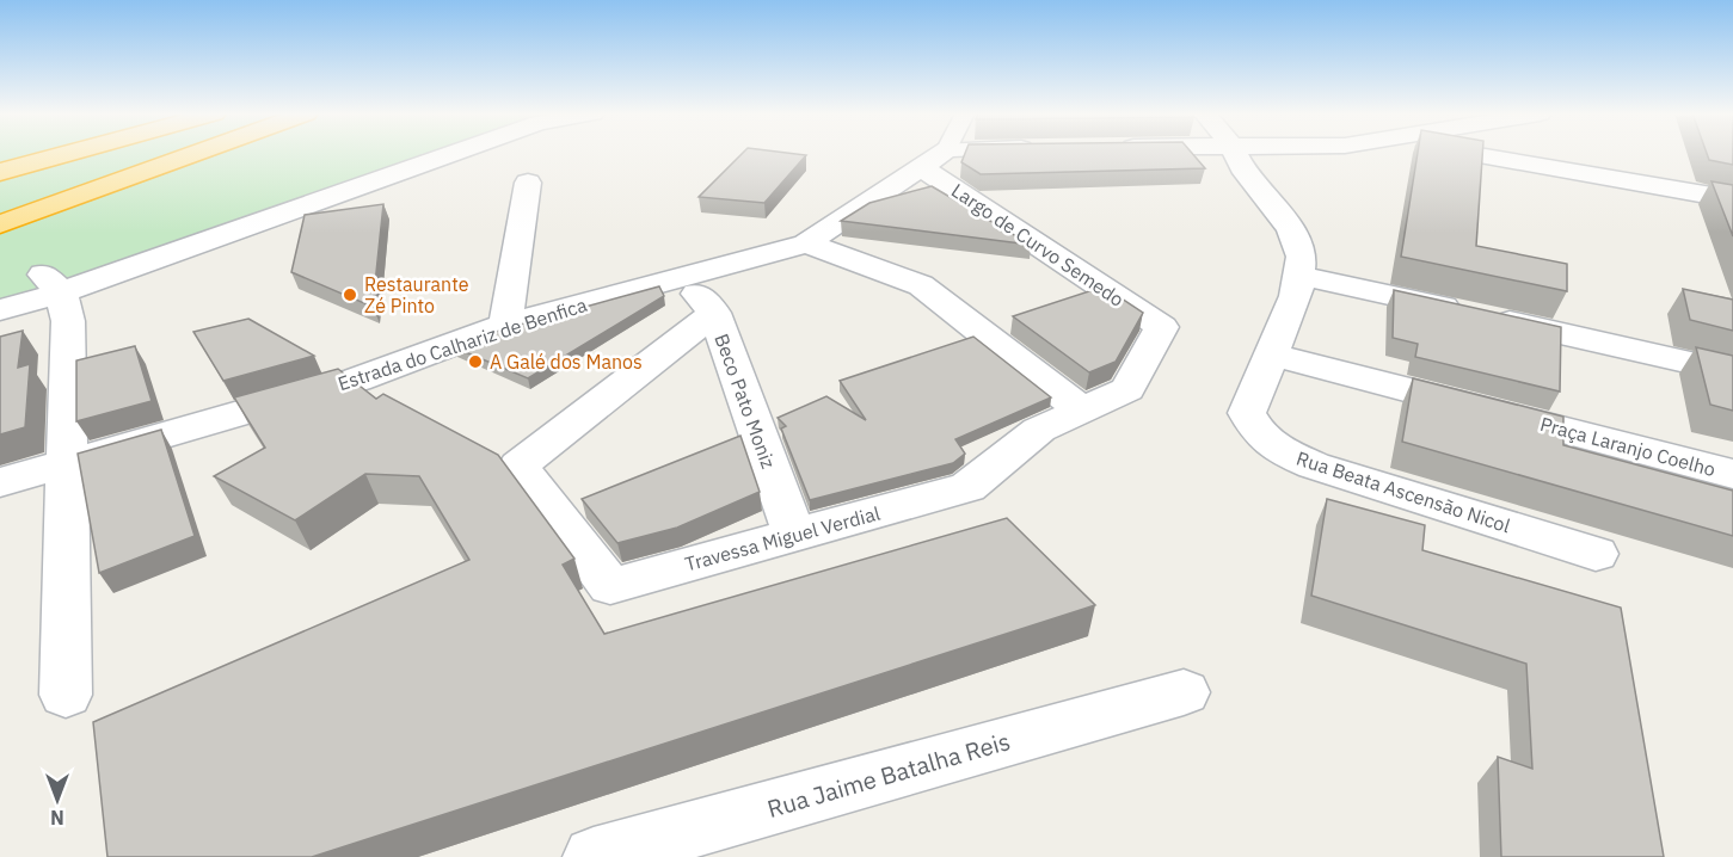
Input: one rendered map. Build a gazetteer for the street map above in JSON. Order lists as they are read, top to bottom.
{
  "streets": {
    "street": [
      "Largo de Curvo Semedo",
      "Estrada do Calhariz de Benfica",
      "Beco Pato Moniz",
      "Praça Laranjo Coelho",
      "Rua Beata Ascensão Nicol",
      "Travessa Miguel Verdial",
      "Rua Jaime Batalha Reis"
    ]
  },
  "crossings": [
    ["Largo de Curvo Semedo", "Estrada do Calhariz de Benfica"],
    ["Largo de Curvo Semedo", "Travessa Miguel Verdial"],
    ["Estrada do Calhariz de Benfica", "Beco Pato Moniz"],
    ["Beco Pato Moniz", "Travessa Miguel Verdial"],
    ["Praça Laranjo Coelho", "Rua Beata Ascensão Nicol"]
  ],
  "places": ["Restaurante Zé Pinto", "A Galé dos Manos"],
  "north": "bottom"
}
